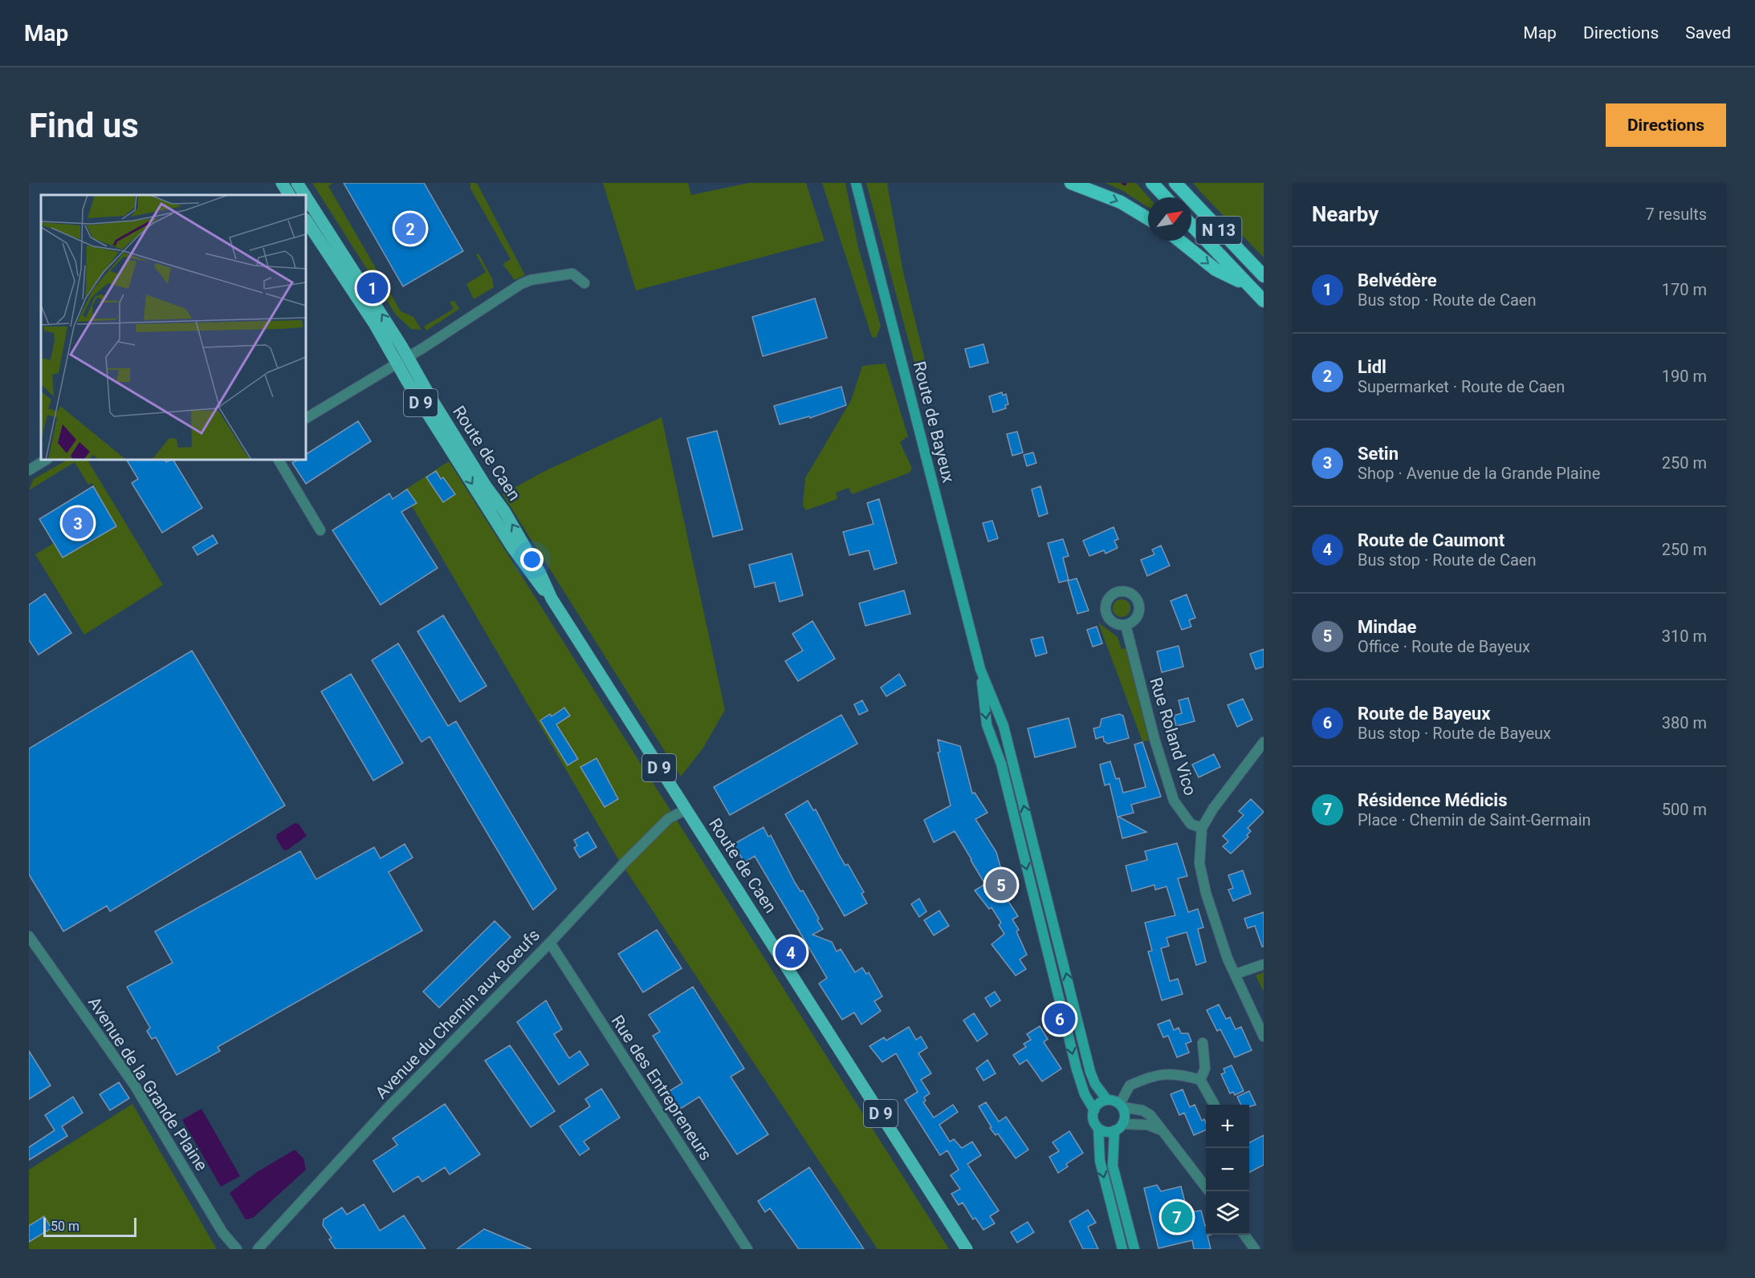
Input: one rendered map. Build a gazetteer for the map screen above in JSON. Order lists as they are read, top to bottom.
{
  "streets": {
    "highway": ["N 13"],
    "main road": ["D 9", "Route de Bayeux", "Route de Caen"],
    "street": [
      "Rue Roland Vico",
      "Avenue du Chemin aux Boeufs",
      "Avenue de la Grande Plaine",
      "Rue des Entrepreneurs"
    ]
  },
  "crossings": [
    ["Route de Caen", "Avenue du Chemin aux Boeufs"],
    ["Avenue du Chemin aux Boeufs", "Rue des Entrepreneurs"]
  ],
  "scale_bar": "50 m",
  "north": "top right",
  "page": {
    "header": "Map",
    "nav": ["Map", "Directions", "Saved"],
    "buttons": "Directions",
    "title": "Find us",
    "heading": ["Nearby", "7 results"],
    "pins": [
      "2",
      "1",
      "3",
      "5",
      "4",
      "6",
      "7"
    ],
    "list": [
      {
        "mark": "1",
        "name": "Belvédère",
        "note": "Bus stop · Route de Caen",
        "value": "170 m"
      },
      {
        "mark": "2",
        "name": "Lidl",
        "note": "Supermarket · Route de Caen",
        "value": "190 m"
      },
      {
        "mark": "3",
        "name": "Setin",
        "note": "Shop · Avenue de la Grande Plaine",
        "value": "250 m"
      },
      {
        "mark": "4",
        "name": "Route de Caumont",
        "note": "Bus stop · Route de Caen",
        "value": "250 m"
      },
      {
        "mark": "5",
        "name": "Mindae",
        "note": "Office · Route de Bayeux",
        "value": "310 m"
      },
      {
        "mark": "6",
        "name": "Route de Bayeux",
        "note": "Bus stop · Route de Bayeux",
        "value": "380 m"
      },
      {
        "mark": "7",
        "name": "Résidence Médicis",
        "note": "Place · Chemin de Saint-Germain",
        "value": "500 m"
      }
    ],
    "map_buttons": ["+", "−"],
    "scale": "50 m"
  }
}
